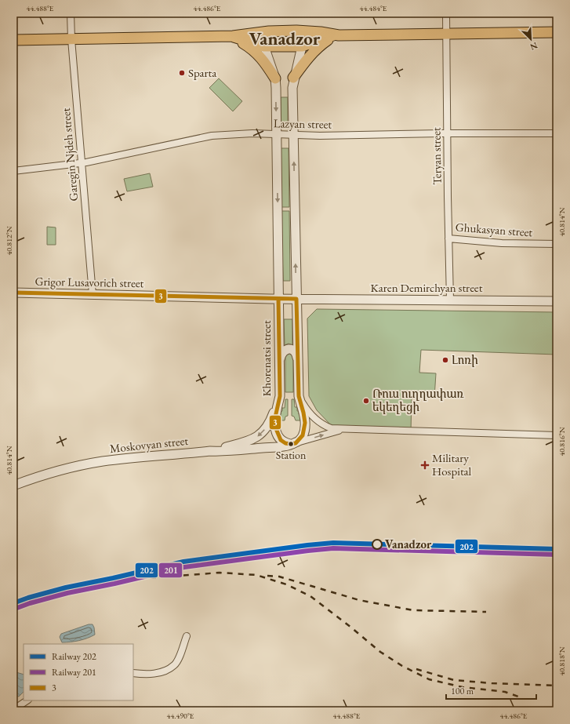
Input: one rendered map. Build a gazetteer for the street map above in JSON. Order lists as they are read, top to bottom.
{
  "streets": {
    "main road": ["Khorenatsi street"],
    "street": [
      "Lazyan street",
      "Garegin Njdeh street",
      "Teryan street",
      "Ghukasyan street",
      "Grigor Lusavorich street",
      "Karen Demirchyan street",
      "Moskovyan street"
    ]
  },
  "crossings": [
    ["Lazyan street", "Garegin Njdeh street"],
    ["Lazyan street", "Teryan street"],
    ["Lazyan street", "Khorenatsi street"],
    ["Garegin Njdeh street", "Grigor Lusavorich street"],
    ["Teryan street", "Ghukasyan street"],
    ["Teryan street", "Karen Demirchyan street"],
    ["Grigor Lusavorich street", "Karen Demirchyan street"],
    ["Grigor Lusavorich street", "Khorenatsi street"],
    ["Khorenatsi street", "Moskovyan street"]
  ],
  "one_way": ["Khorenatsi street"],
  "districts": ["Vanadzor"],
  "places": {
    "other": [
      "Sparta",
      "Լոռի",
      "Ռուս ուղղափառ եկեղեցի",
      "Station",
      "Vanadzor"
    ],
    "health": ["Military Hospital"]
  },
  "lines": ["transit line 3", "rail line 202", "rail line 201"],
  "legend": ["Railway 202", "Railway 201", "3"],
  "scale_bar": "100 m",
  "north": "bottom right",
  "coordinates": [
    "44.488°E",
    "44.486°E",
    "44.484°E",
    "40.814°N",
    "40.812°N",
    "40.816°N",
    "40.818°N",
    "44.490°E"
  ]
}
